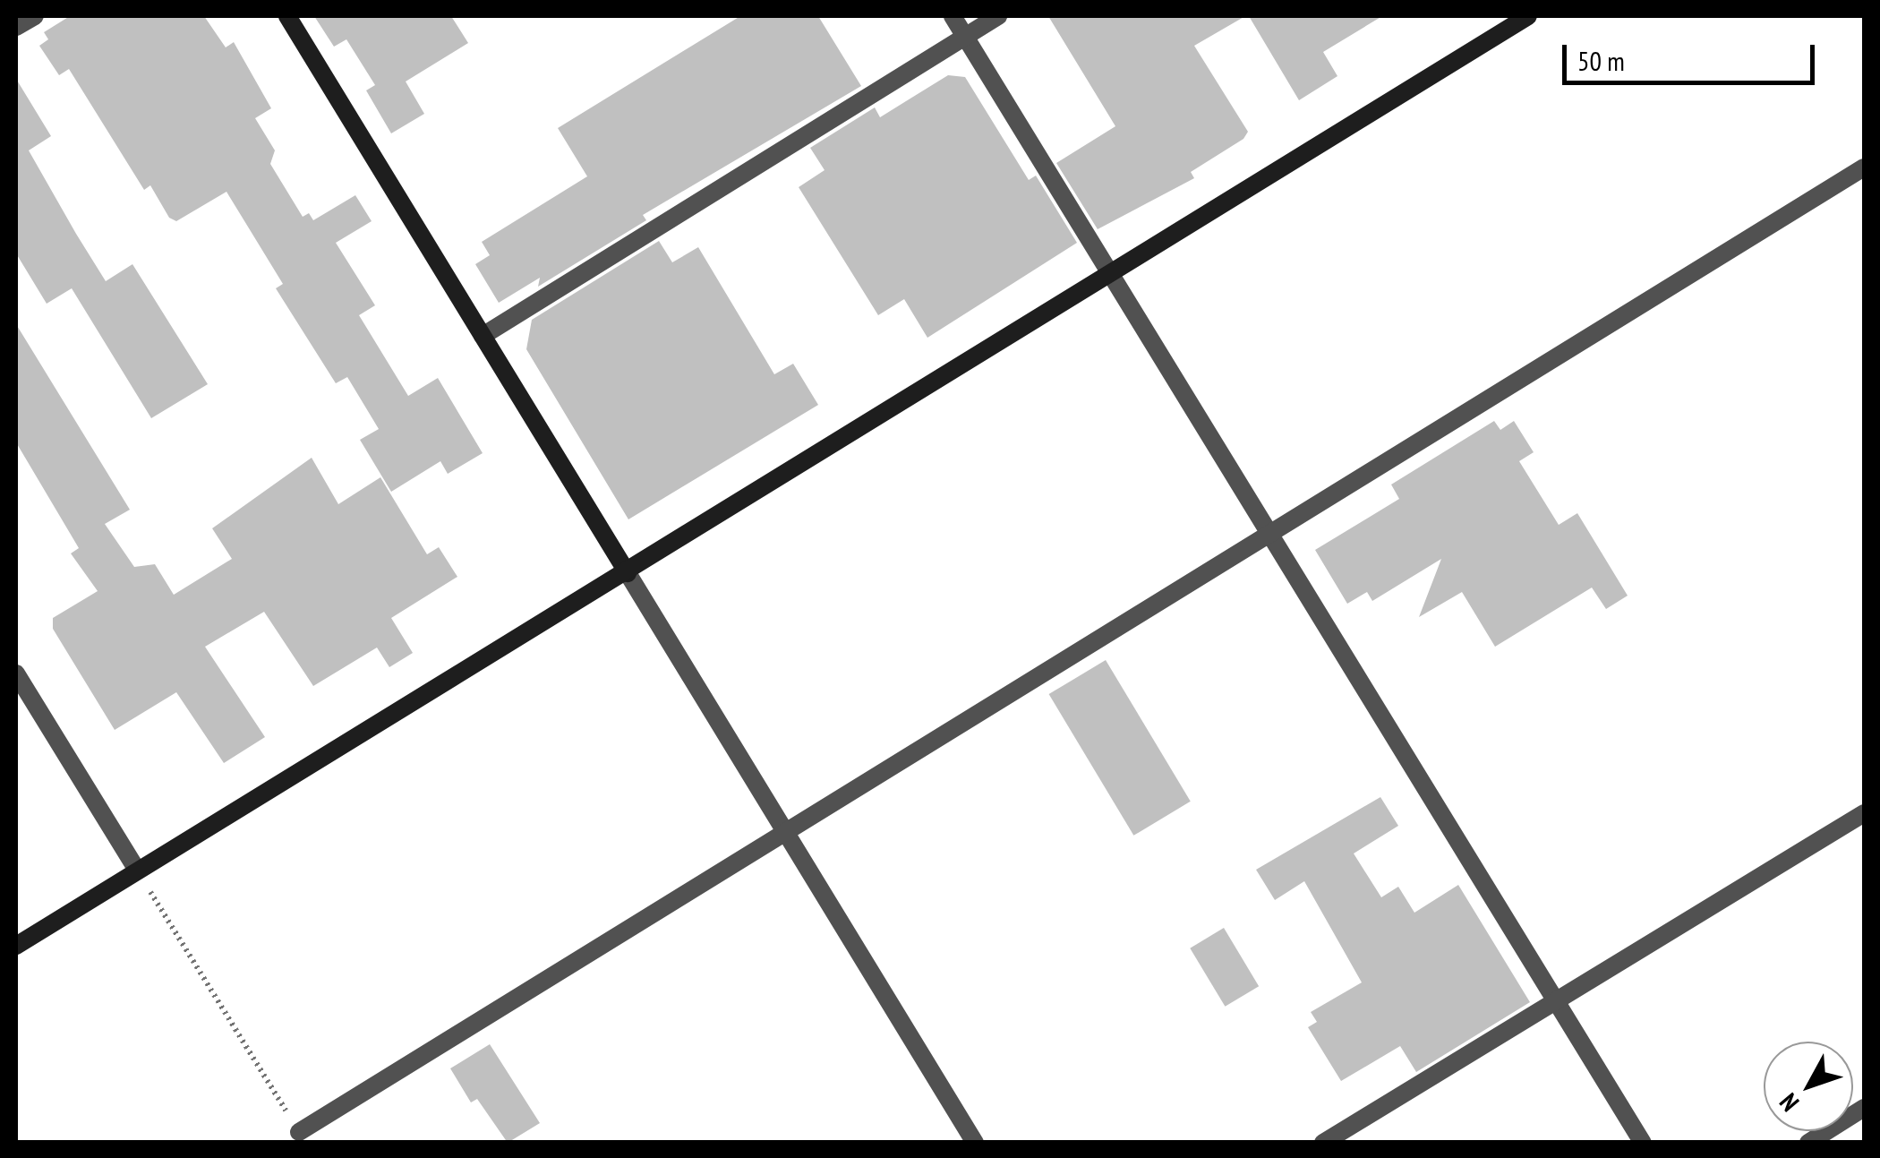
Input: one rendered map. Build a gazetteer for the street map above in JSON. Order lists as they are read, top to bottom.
{
  "scale_bar": "50 m",
  "north": "bottom left"
}
